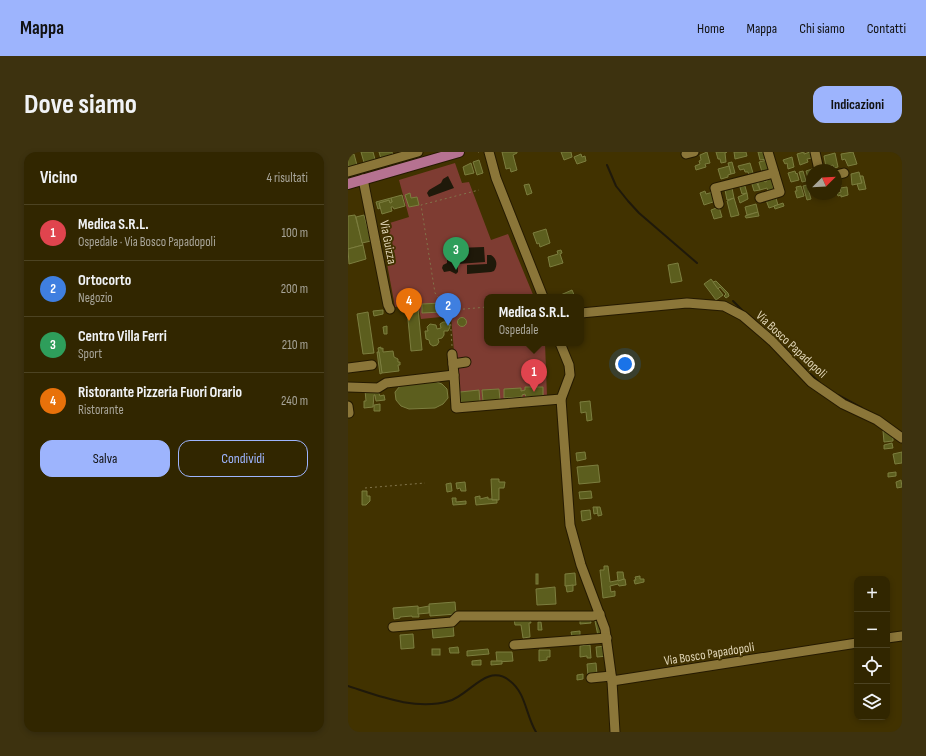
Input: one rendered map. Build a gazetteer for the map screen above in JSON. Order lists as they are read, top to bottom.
{
  "streets": {
    "street": ["Via Guizza", "Via Bosco Papadopoli"]
  },
  "north": "top right",
  "page": {
    "header": "Mappa",
    "nav": [
      "Home",
      "Mappa",
      "Chi siamo",
      "Contatti"
    ],
    "buttons": [
      "Indicazioni",
      ["Salva", "Condividi"]
    ],
    "title": "Dove siamo",
    "heading": ["Vicino", "4 risultati"],
    "list": [
      {
        "mark": "1",
        "name": "Medica S.R.L.",
        "note": "Ospedale · Via Bosco Papadopoli",
        "value": "100 m"
      },
      {
        "mark": "2",
        "name": "Ortocorto",
        "note": "Negozio",
        "value": "200 m"
      },
      {
        "mark": "3",
        "name": "Centro Villa Ferri",
        "note": "Sport",
        "value": "210 m"
      },
      {
        "mark": "4",
        "name": "Ristorante Pizzeria Fuori Orario",
        "note": "Ristorante",
        "value": "240 m"
      }
    ],
    "pins": [
      "3",
      "4",
      "2",
      "1"
    ],
    "popup": ["Medica S.R.L.", "Ospedale"],
    "map_buttons": ["+", "−"]
  }
}
